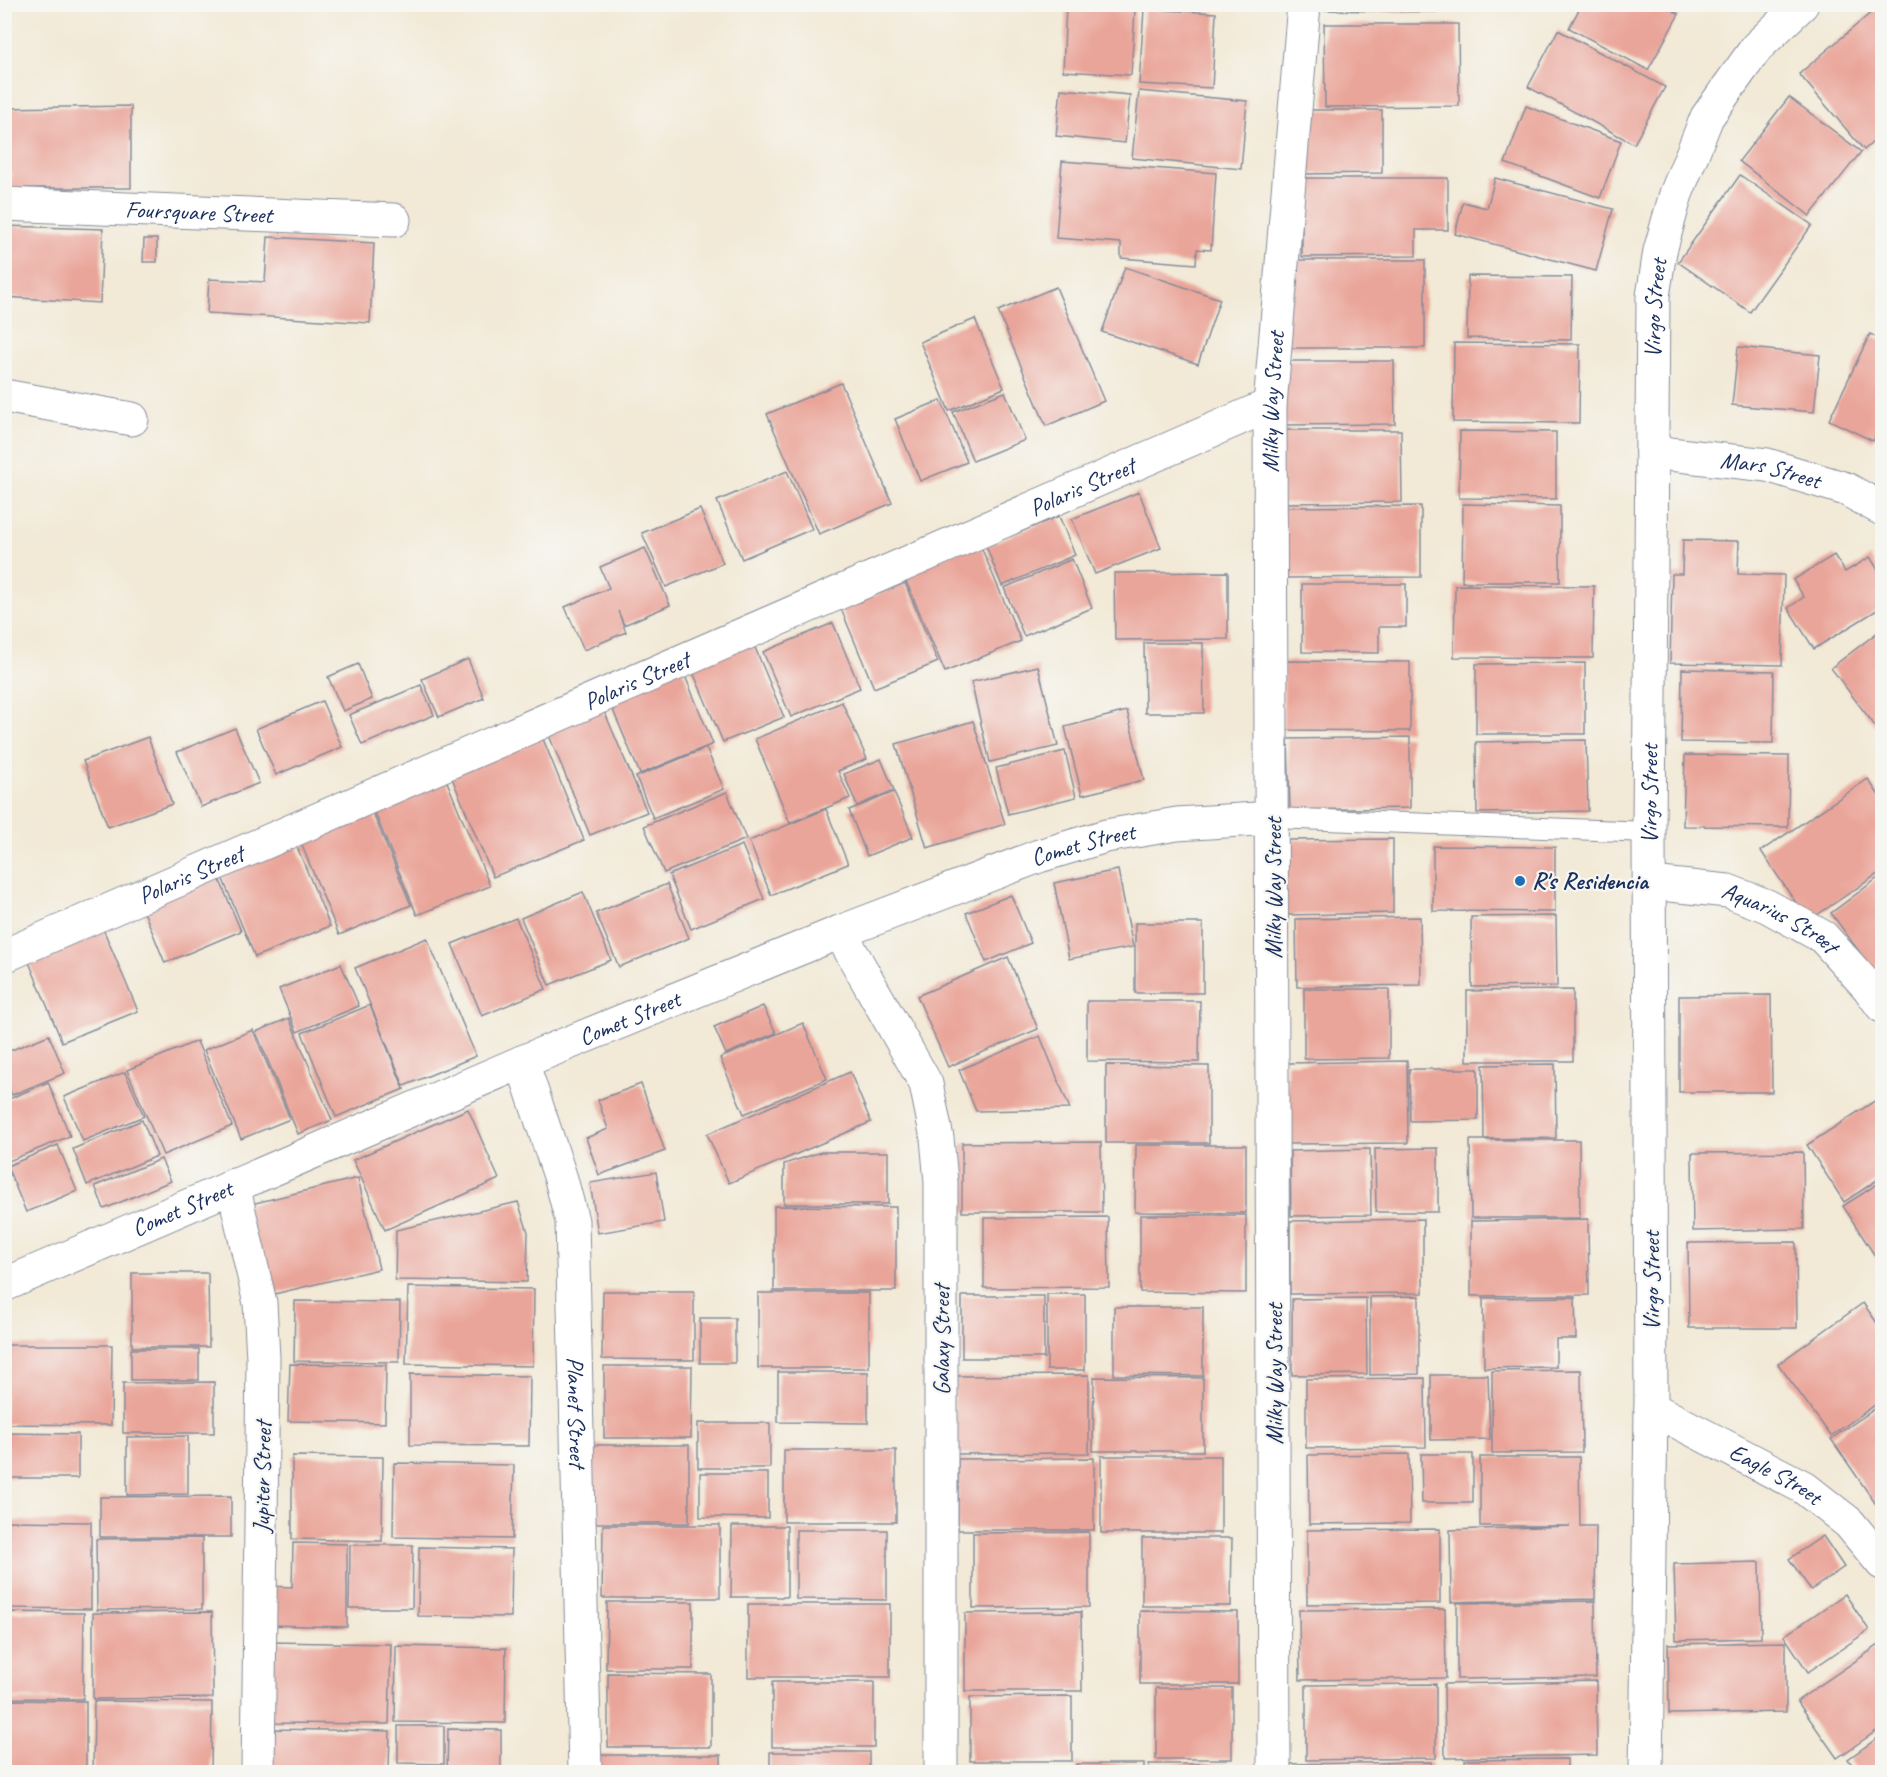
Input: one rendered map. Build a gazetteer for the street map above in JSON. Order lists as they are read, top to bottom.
{
  "streets": {
    "street": [
      "Foursquare Street",
      "Virgo Street",
      "Milky Way Street",
      "Mars Street",
      "Polaris Street",
      "Comet Street",
      "Aquarius Street",
      "Galaxy Street",
      "Planet Street",
      "Eagle Street",
      "Jupiter Street"
    ]
  },
  "crossings": [
    ["Virgo Street", "Mars Street"],
    ["Virgo Street", "Aquarius Street"],
    ["Virgo Street", "Eagle Street"],
    ["Milky Way Street", "Polaris Street"],
    ["Milky Way Street", "Comet Street"],
    ["Comet Street", "Galaxy Street"],
    ["Comet Street", "Planet Street"],
    ["Comet Street", "Jupiter Street"]
  ],
  "places": ["R's Residencia"]
}
